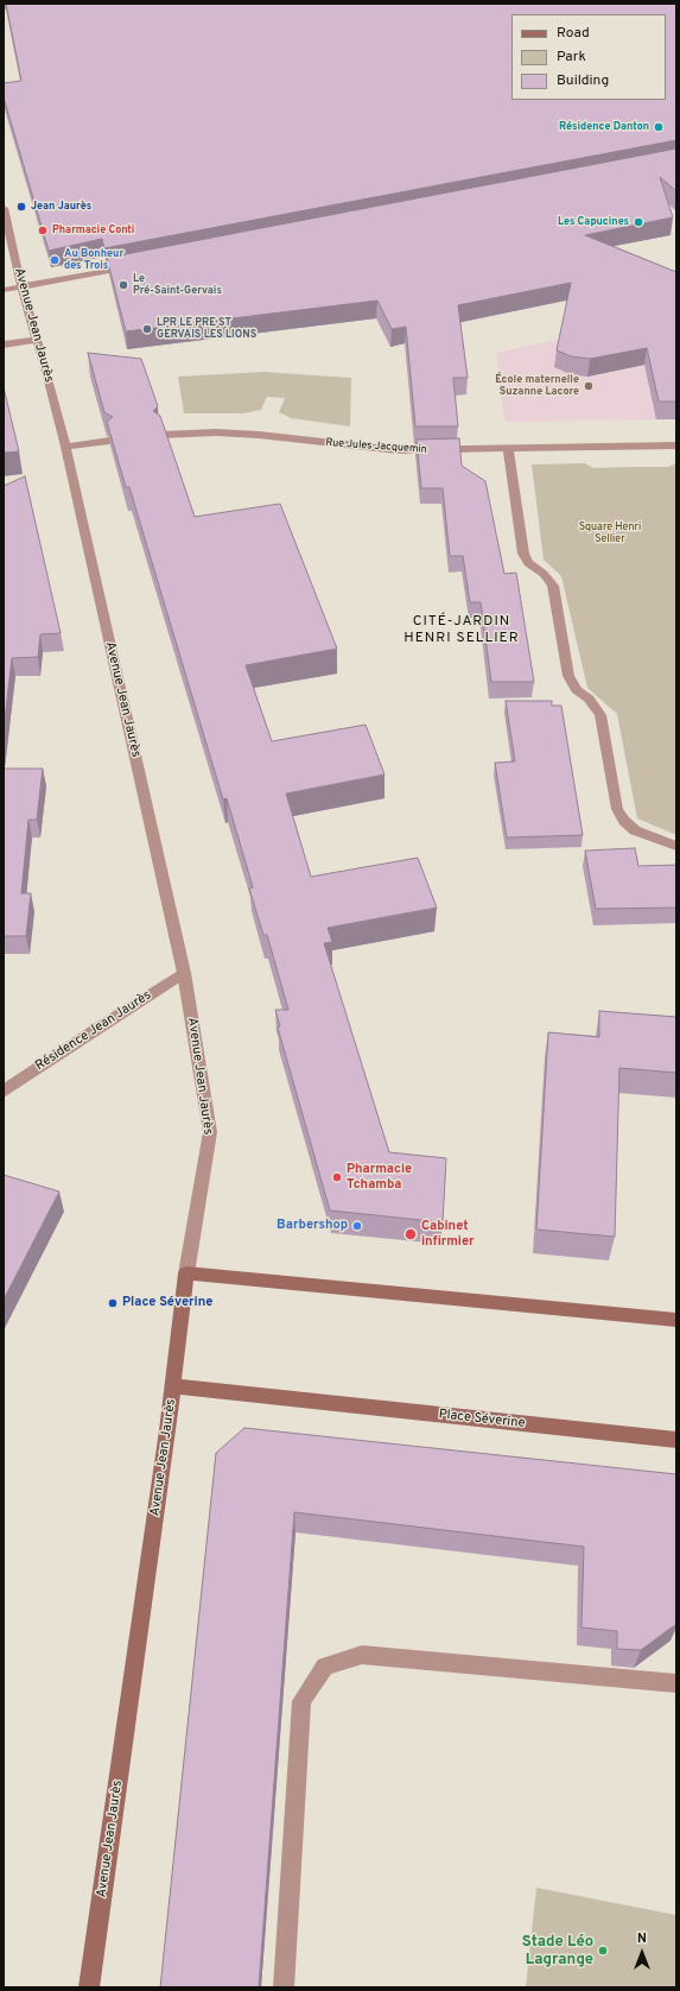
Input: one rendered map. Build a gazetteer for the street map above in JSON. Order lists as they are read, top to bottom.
{
  "streets": {
    "street": [
      "Avenue Jean Jaurès",
      "Rue Jules Jacquemin",
      "Résidence Jean Jaurès",
      "Place Séverine"
    ]
  },
  "crossings": [
    ["Avenue Jean Jaurès", "Résidence Jean Jaurès"],
    ["Avenue Jean Jaurès", "Place Séverine"]
  ],
  "districts": ["CITÉ-JARDIN HENRI SELLIER"],
  "parks": ["Square Henri Sellier"],
  "places": [
    "Résidence Danton",
    "Jean Jaurès",
    "Les Capucines",
    "Pharmacie Conti",
    "Au Bonheur des Trois",
    "Le Pré-Saint-Gervais",
    "LPR LE PRE ST GERVAIS LES LIONS",
    "École maternelle Suzanne Lacore",
    "Pharmacie Tchamba",
    "Barbershop",
    "Cabinet infirmier",
    "Place Séverine",
    "Stade Léo Lagrange"
  ],
  "legend": ["Road", "Park", "Building"],
  "north": "top"
}
